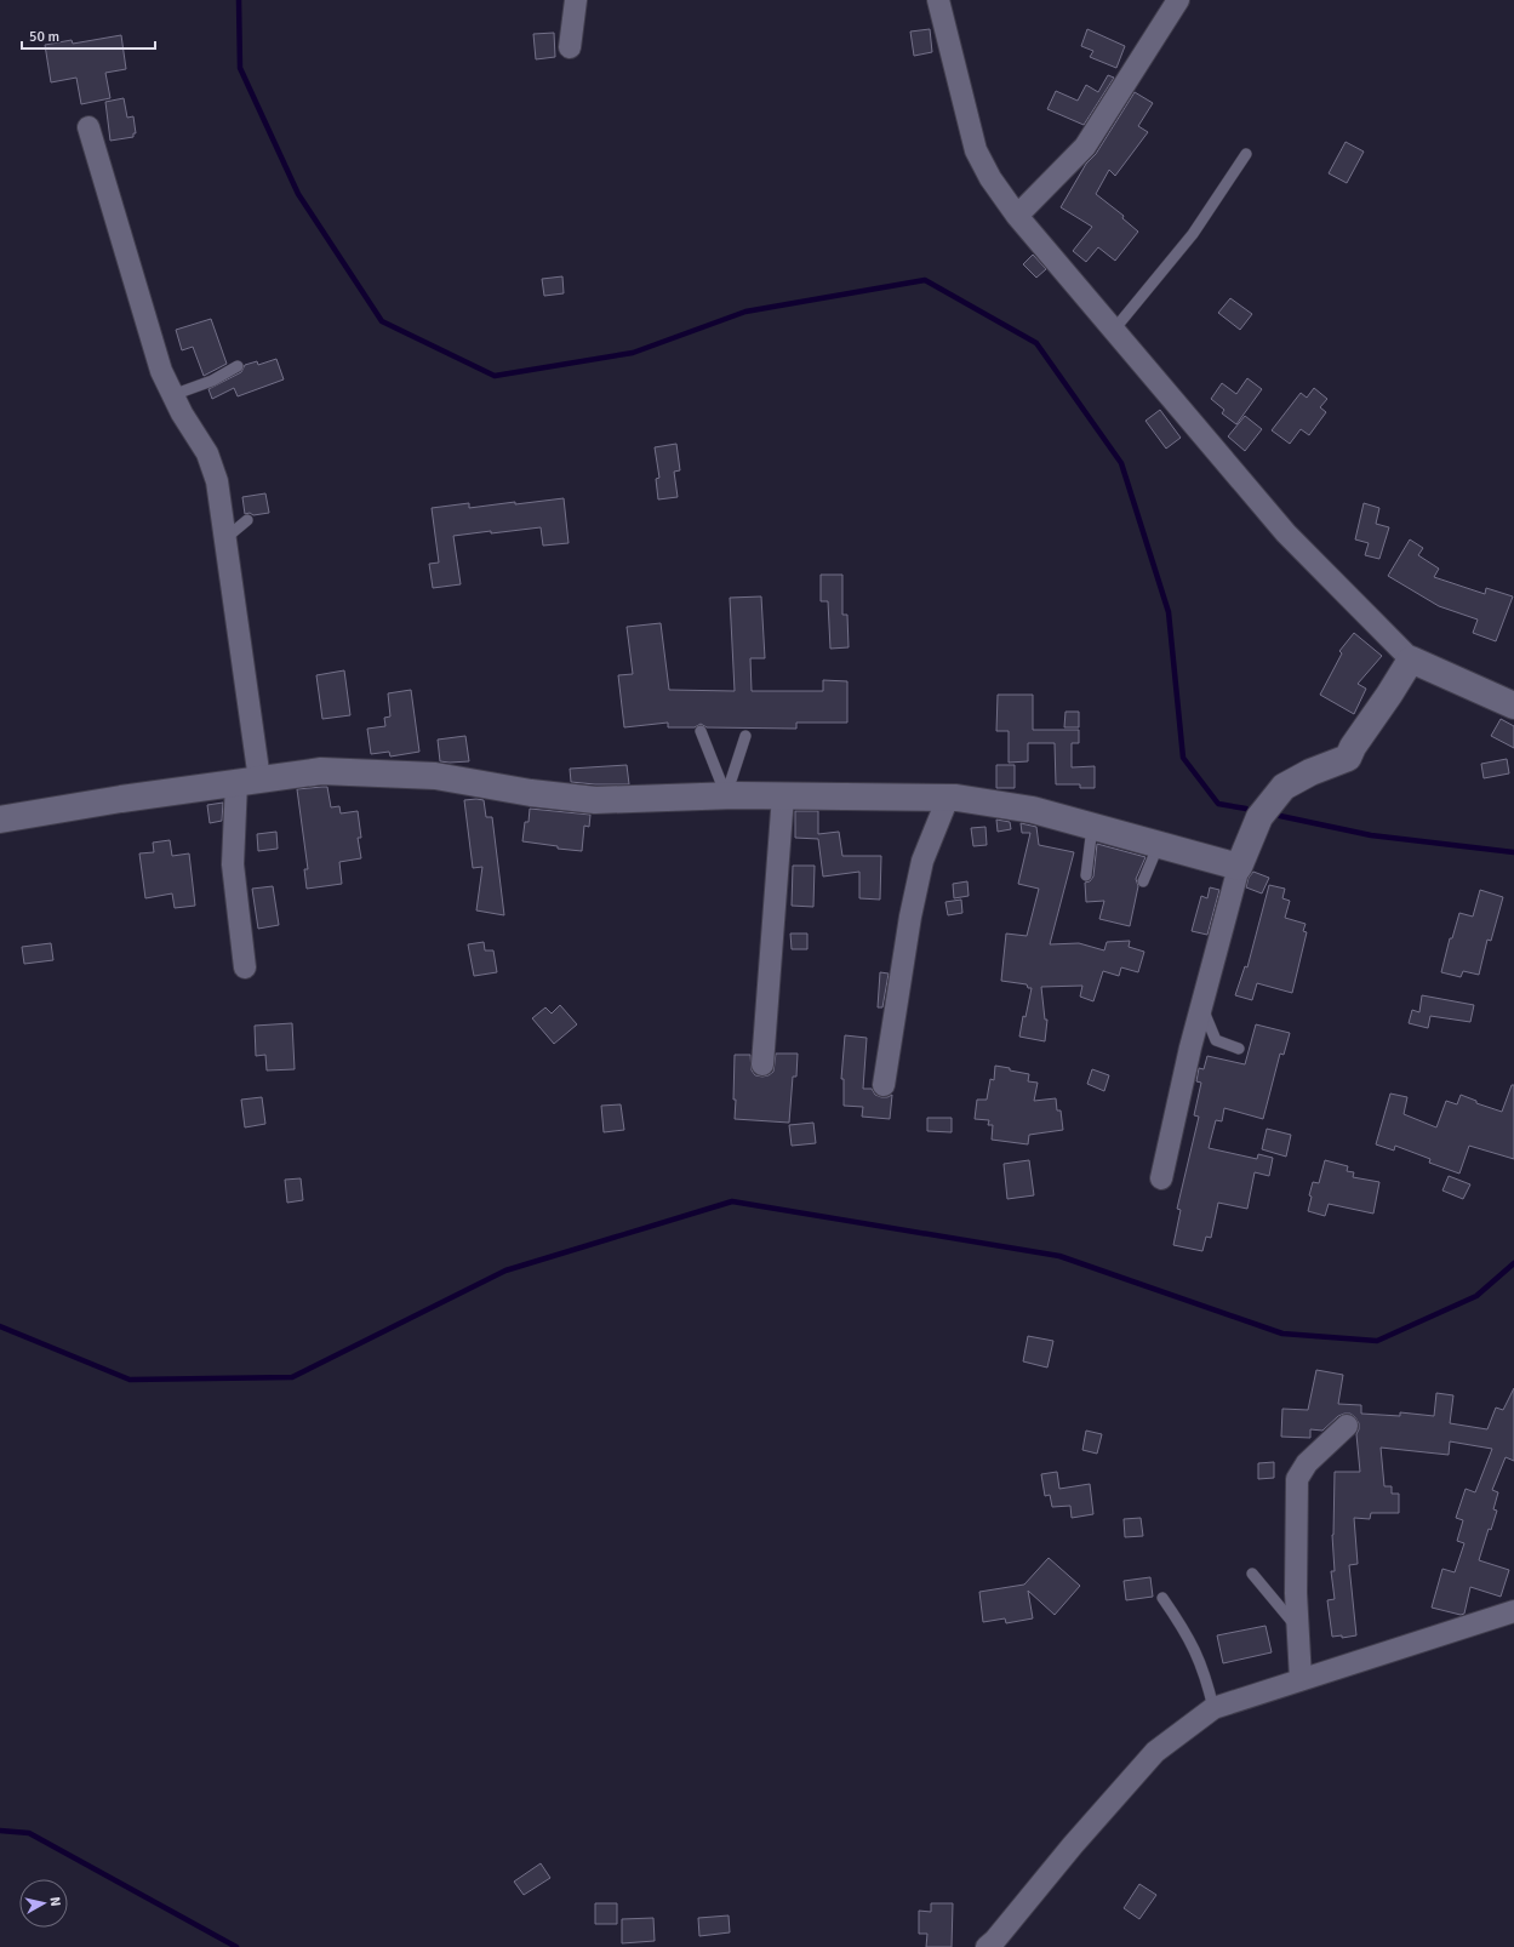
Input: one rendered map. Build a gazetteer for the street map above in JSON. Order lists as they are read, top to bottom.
{
  "scale_bar": "50 m",
  "north": "right"
}
